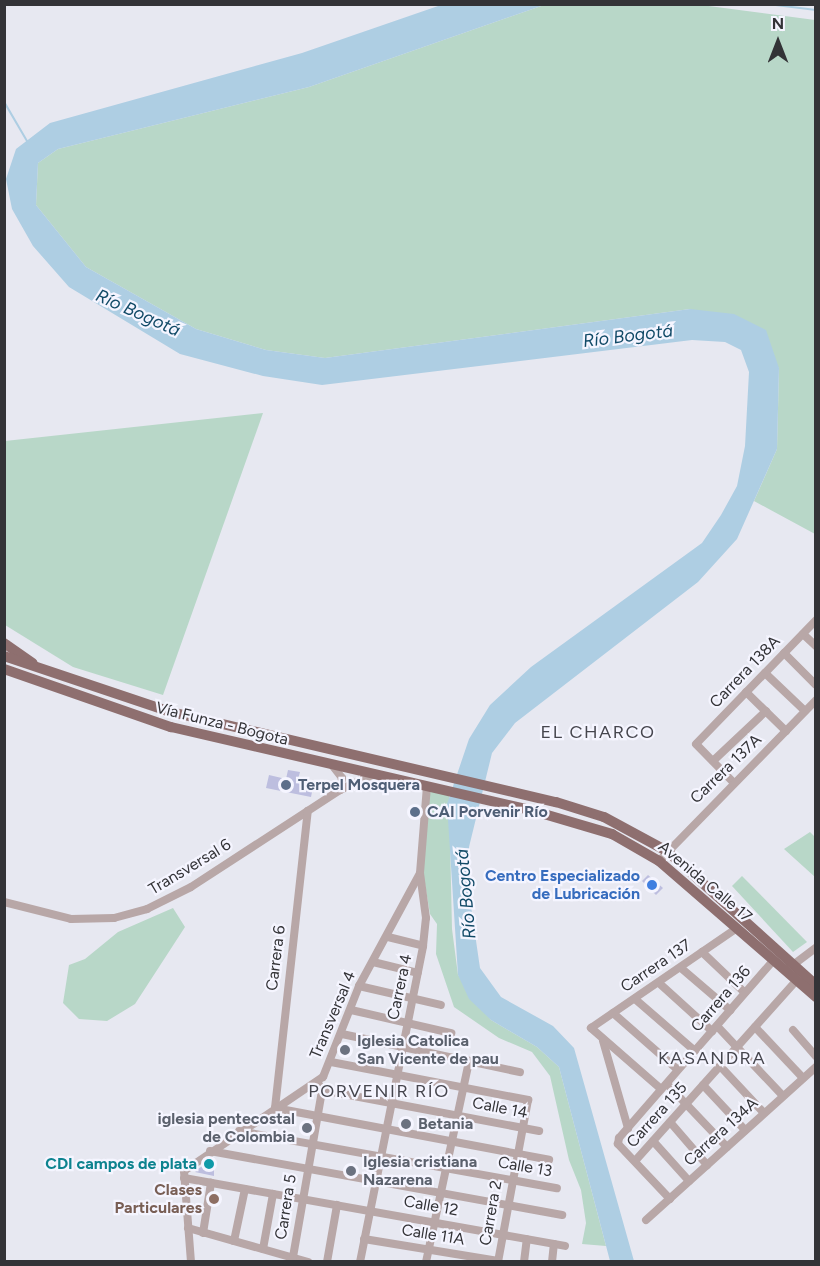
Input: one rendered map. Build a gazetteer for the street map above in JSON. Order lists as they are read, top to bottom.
{
  "streets": {
    "main road": ["Vía Funza - Bogota", "Avenida Calle 17"],
    "street": [
      "Carrera 138A",
      "Carrera 137A",
      "Transversal 6",
      "Carrera 6",
      "Carrera 137",
      "Carrera 4",
      "Carrera 136",
      "Transversal 4",
      "Calle 14",
      "Carrera 135",
      "Carrera 134A",
      "Calle 13",
      "Calle 12",
      "Carrera 5",
      "Carrera 2",
      "Calle 11A"
    ]
  },
  "crossings": [
    ["Vía Funza - Bogota", "Transversal 6"],
    ["Vía Funza - Bogota", "Avenida Calle 17"],
    ["Vía Funza - Bogota", "Carrera 4"],
    ["Carrera 137A", "Avenida Calle 17"],
    ["Transversal 6", "Carrera 6"],
    ["Avenida Calle 17", "Carrera 137"],
    ["Avenida Calle 17", "Carrera 136"],
    ["Avenida Calle 17", "Carrera 135"],
    ["Carrera 6", "Transversal 4"],
    ["Carrera 4", "Transversal 4"],
    ["Carrera 4", "Calle 14"],
    ["Carrera 4", "Calle 13"],
    ["Carrera 4", "Calle 12"],
    ["Carrera 4", "Calle 11A"],
    ["Carrera 136", "Carrera 135"],
    ["Transversal 4", "Calle 14"],
    ["Transversal 4", "Calle 13"],
    ["Transversal 4", "Calle 12"],
    ["Transversal 4", "Carrera 5"],
    ["Calle 14", "Carrera 5"],
    ["Calle 14", "Carrera 2"],
    ["Calle 13", "Carrera 5"],
    ["Calle 13", "Carrera 2"],
    ["Calle 12", "Carrera 5"],
    ["Calle 12", "Carrera 2"],
    ["Carrera 2", "Calle 11A"]
  ],
  "districts": ["EL CHARCO", "KASANDRA", "PORVENIR RÍO"],
  "water": ["Río Bogotá"],
  "places": [
    "Terpel Mosquera",
    "CAI Porvenir Río",
    "Centro Especializado de Lubricación",
    "Iglesia Catolica San Vicente de pau",
    "Betania",
    "iglesia pentecostal de Colombia",
    "CDI campos de plata",
    "Iglesia cristiana Nazarena",
    "Clases Particulares"
  ],
  "north": "top"
}
